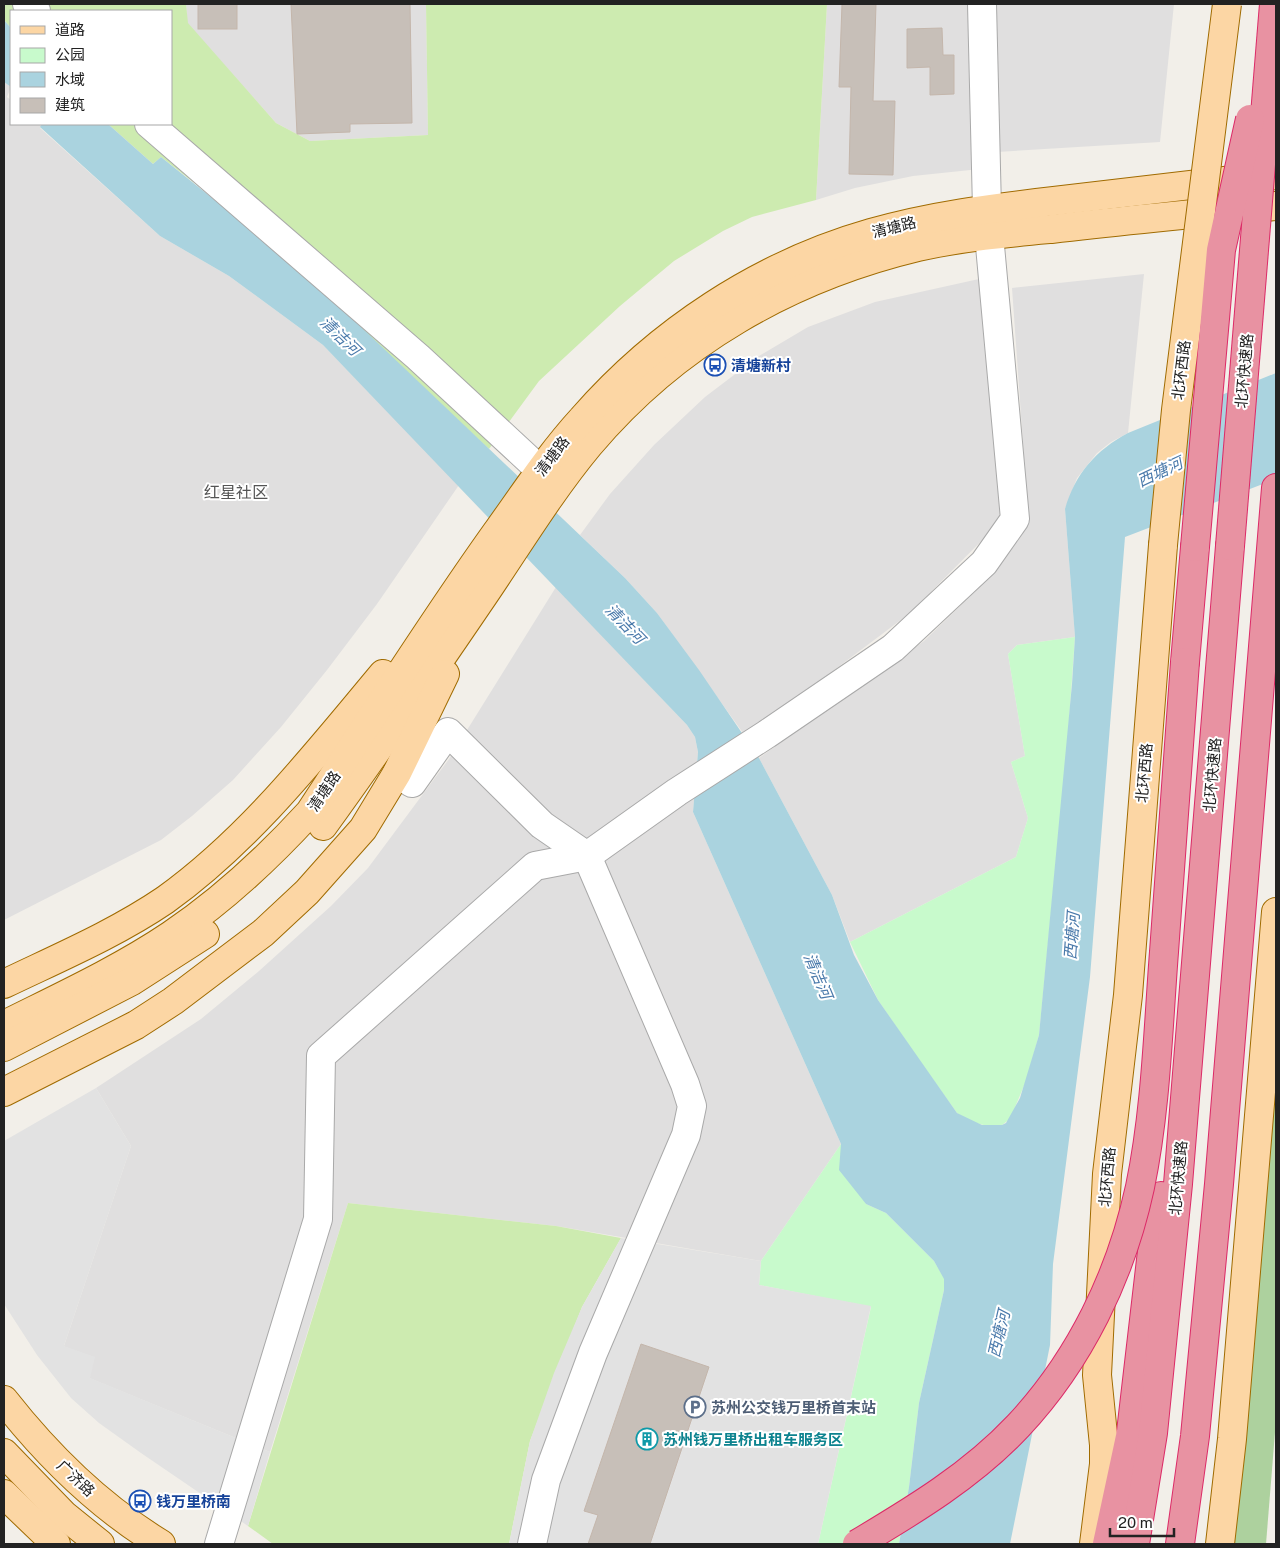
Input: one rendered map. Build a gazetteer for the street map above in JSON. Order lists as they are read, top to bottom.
{
  "streets": {
    "highway": ["北环快速路"],
    "main road": ["清塘路", "北环西路", "广济路"]
  },
  "districts": ["红星社区"],
  "water": ["清洁河", "西塘河"],
  "places": {
    "bus stop": ["清塘新村", "钱万里桥南"],
    "parking": ["苏州公交钱万里桥首末站"],
    "building": ["苏州钱万里桥出租车服务区"]
  },
  "legend": [
    "道路",
    "公园",
    "水域",
    "建筑"
  ],
  "scale_bar": "20 m"
}
